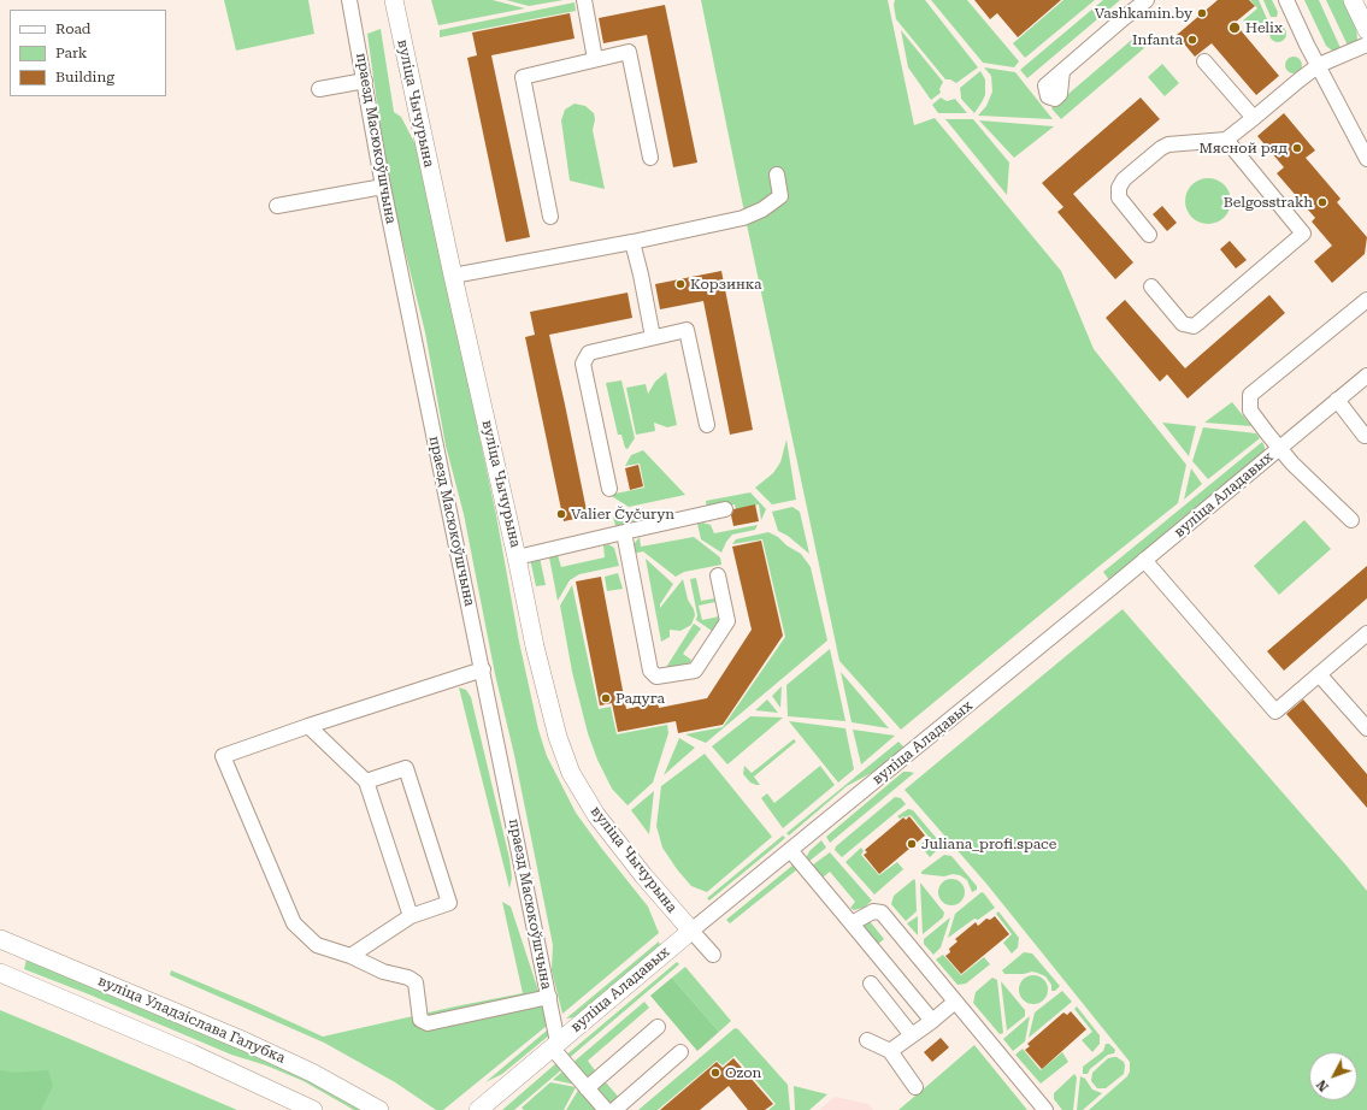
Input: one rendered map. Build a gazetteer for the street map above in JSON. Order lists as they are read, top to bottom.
{
  "streets": {
    "main road": ["вуліца Чычурына", "вуліца Аладавых", "вуліца Уладзіслава Галубка"],
    "street": ["праезд Масюкоўшчына"]
  },
  "crossings": [
    ["вуліца Чычурына", "вуліца Аладавых"],
    ["праезд Масюкоўшчына", "вуліца Аладавых"]
  ],
  "places": [
    "Vashkamin.by",
    "Helix",
    "Infanta",
    "Мясной ряд",
    "Belgosstrakh",
    "Корзинка",
    "Valier Čyčuryn",
    "Радуга",
    "Juliana_profi.space",
    "Ozon"
  ],
  "legend": ["Road", "Park", "Building"],
  "north": "bottom left"
}
